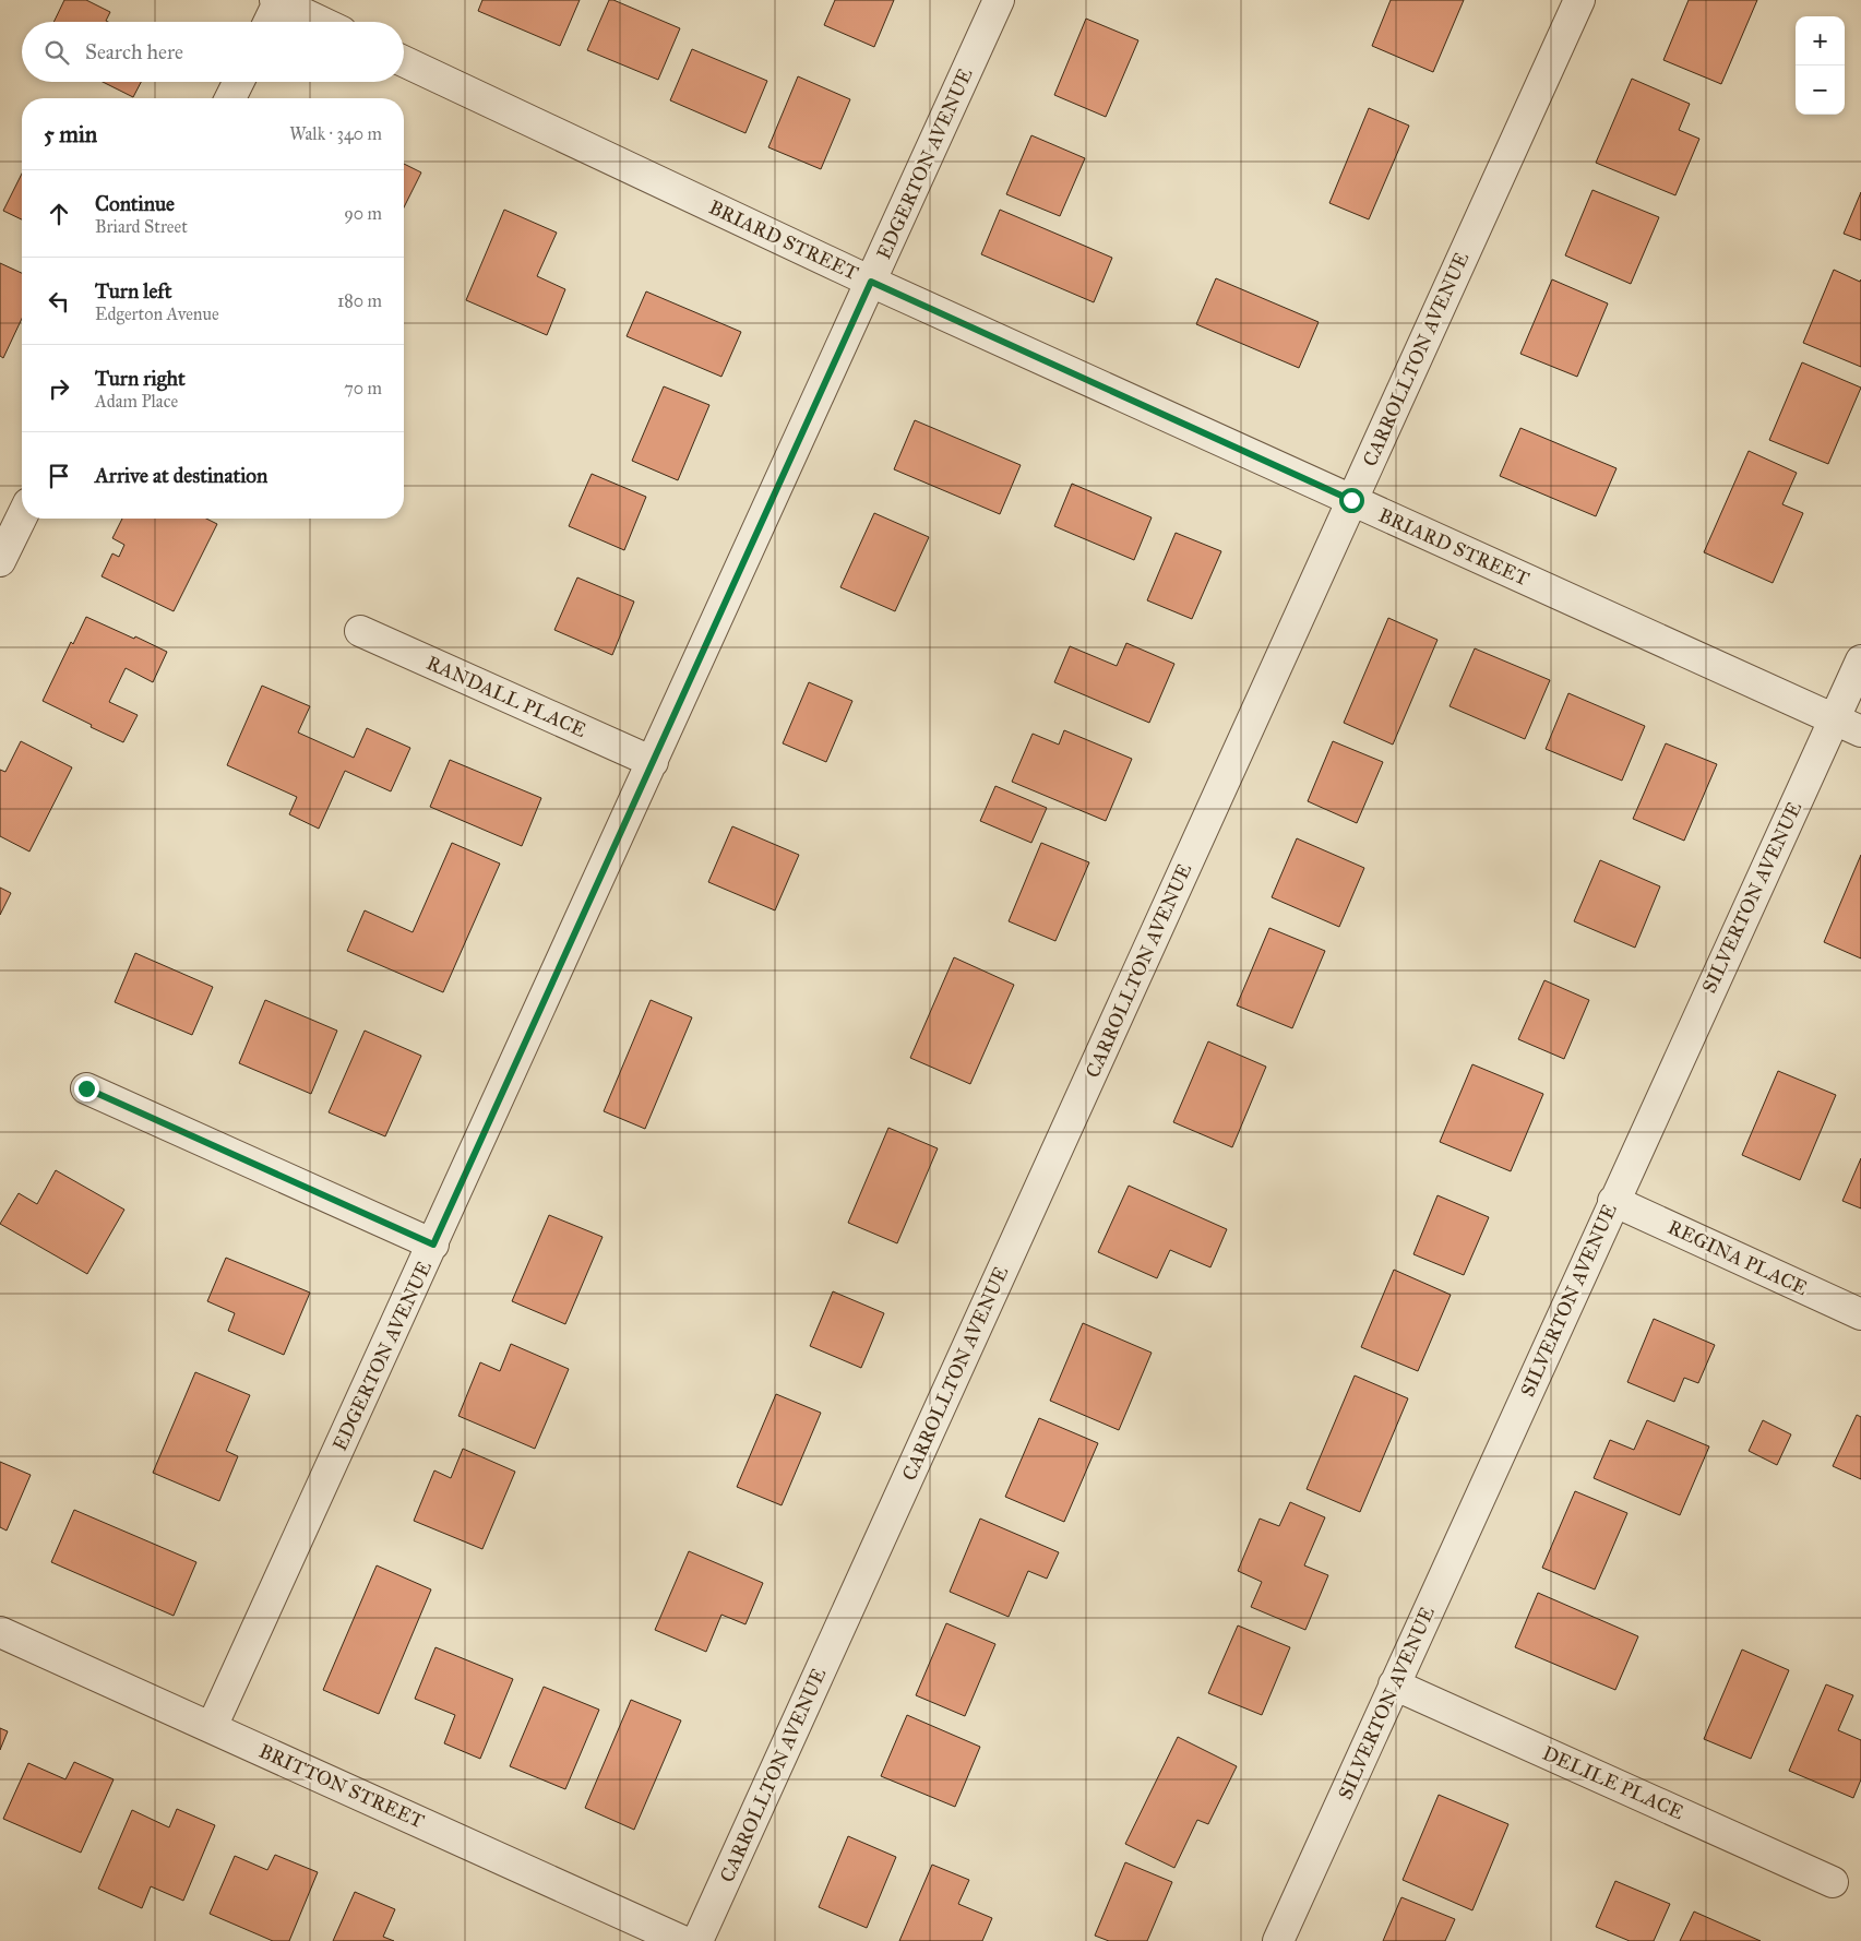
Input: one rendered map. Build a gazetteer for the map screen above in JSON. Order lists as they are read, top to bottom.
{
  "streets": {
    "street": [
      "EDGERTON AVENUE",
      "BRIARD STREET",
      "CARROLLTON AVENUE",
      "RANDALL PLACE",
      "SILVERTON AVENUE",
      "REGINA PLACE",
      "DELILE PLACE",
      "BRITTON STREET"
    ]
  },
  "crossings": [
    ["EDGERTON AVENUE", "BRIARD STREET"],
    ["EDGERTON AVENUE", "RANDALL PLACE"],
    ["EDGERTON AVENUE", "BRITTON STREET"],
    ["BRIARD STREET", "CARROLLTON AVENUE"],
    ["BRIARD STREET", "SILVERTON AVENUE"],
    ["SILVERTON AVENUE", "REGINA PLACE"],
    ["SILVERTON AVENUE", "DELILE PLACE"]
  ],
  "page": {
    "map_buttons": ["+", "−"],
    "search": "Search here",
    "heading": ["5 min", "Walk · 340 m"],
    "list": [
      ["Continue", "Briard Street", "90 m"],
      ["Turn left", "Edgerton Avenue", "180 m"],
      ["Turn right", "Adam Place", "70 m"],
      "Arrive at destination"
    ]
  }
}
